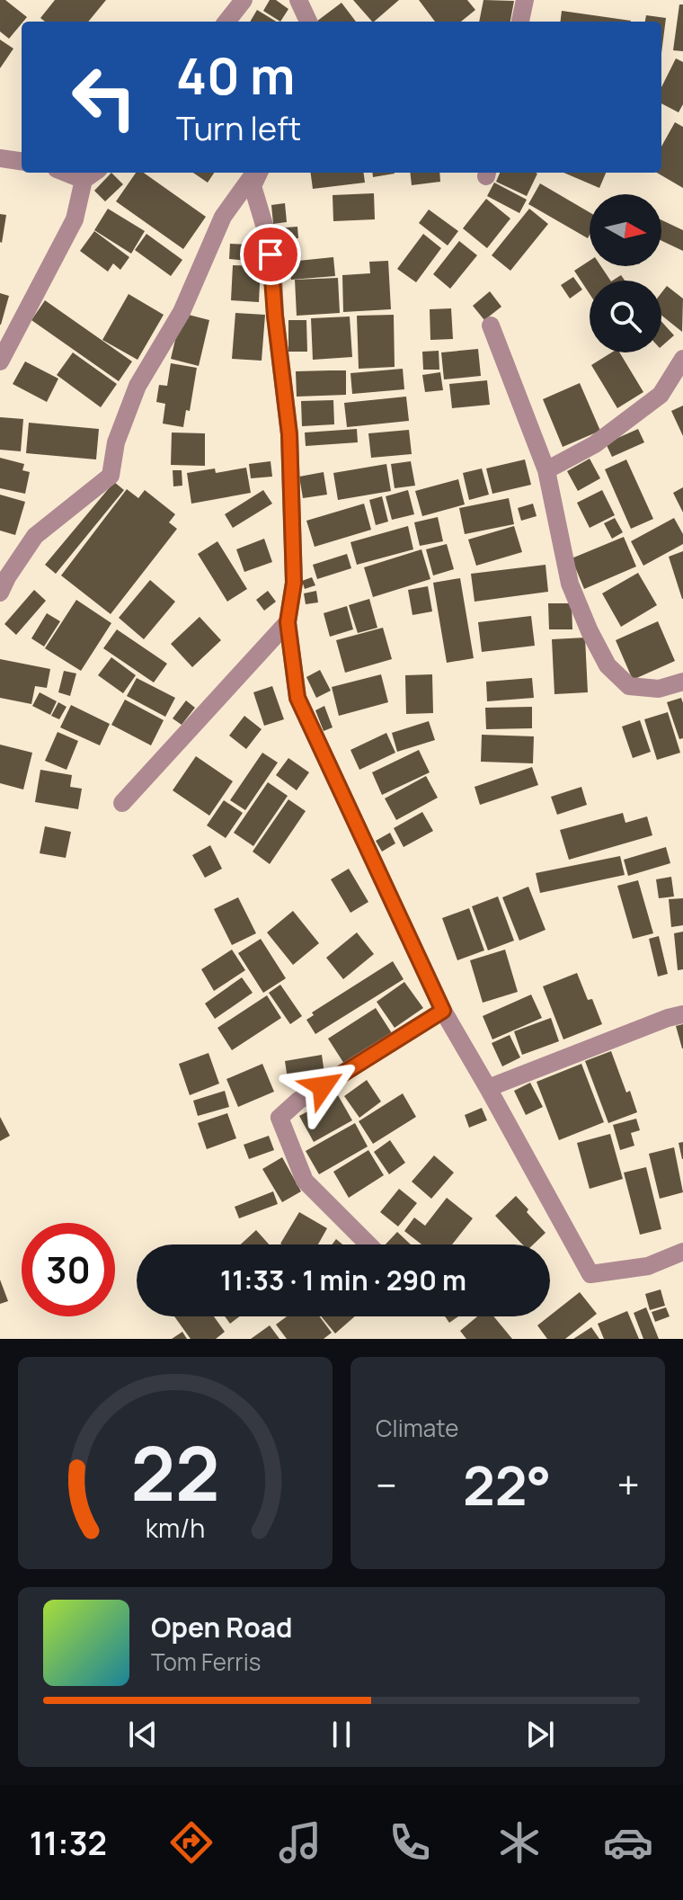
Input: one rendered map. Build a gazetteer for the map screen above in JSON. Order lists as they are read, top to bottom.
{
  "north": "right",
  "page": {
    "turn": ["40 m", "Turn left"],
    "limit": "30",
    "trip": "11:33 · 1 min · 290 m",
    "tile": "Climate",
    "heat": ["−", "22°", "+"],
    "song": ["Open Road", "Tom Ferris"],
    "tabs": "11:32",
    "gauge": ["22", "km/h"]
  }
}
